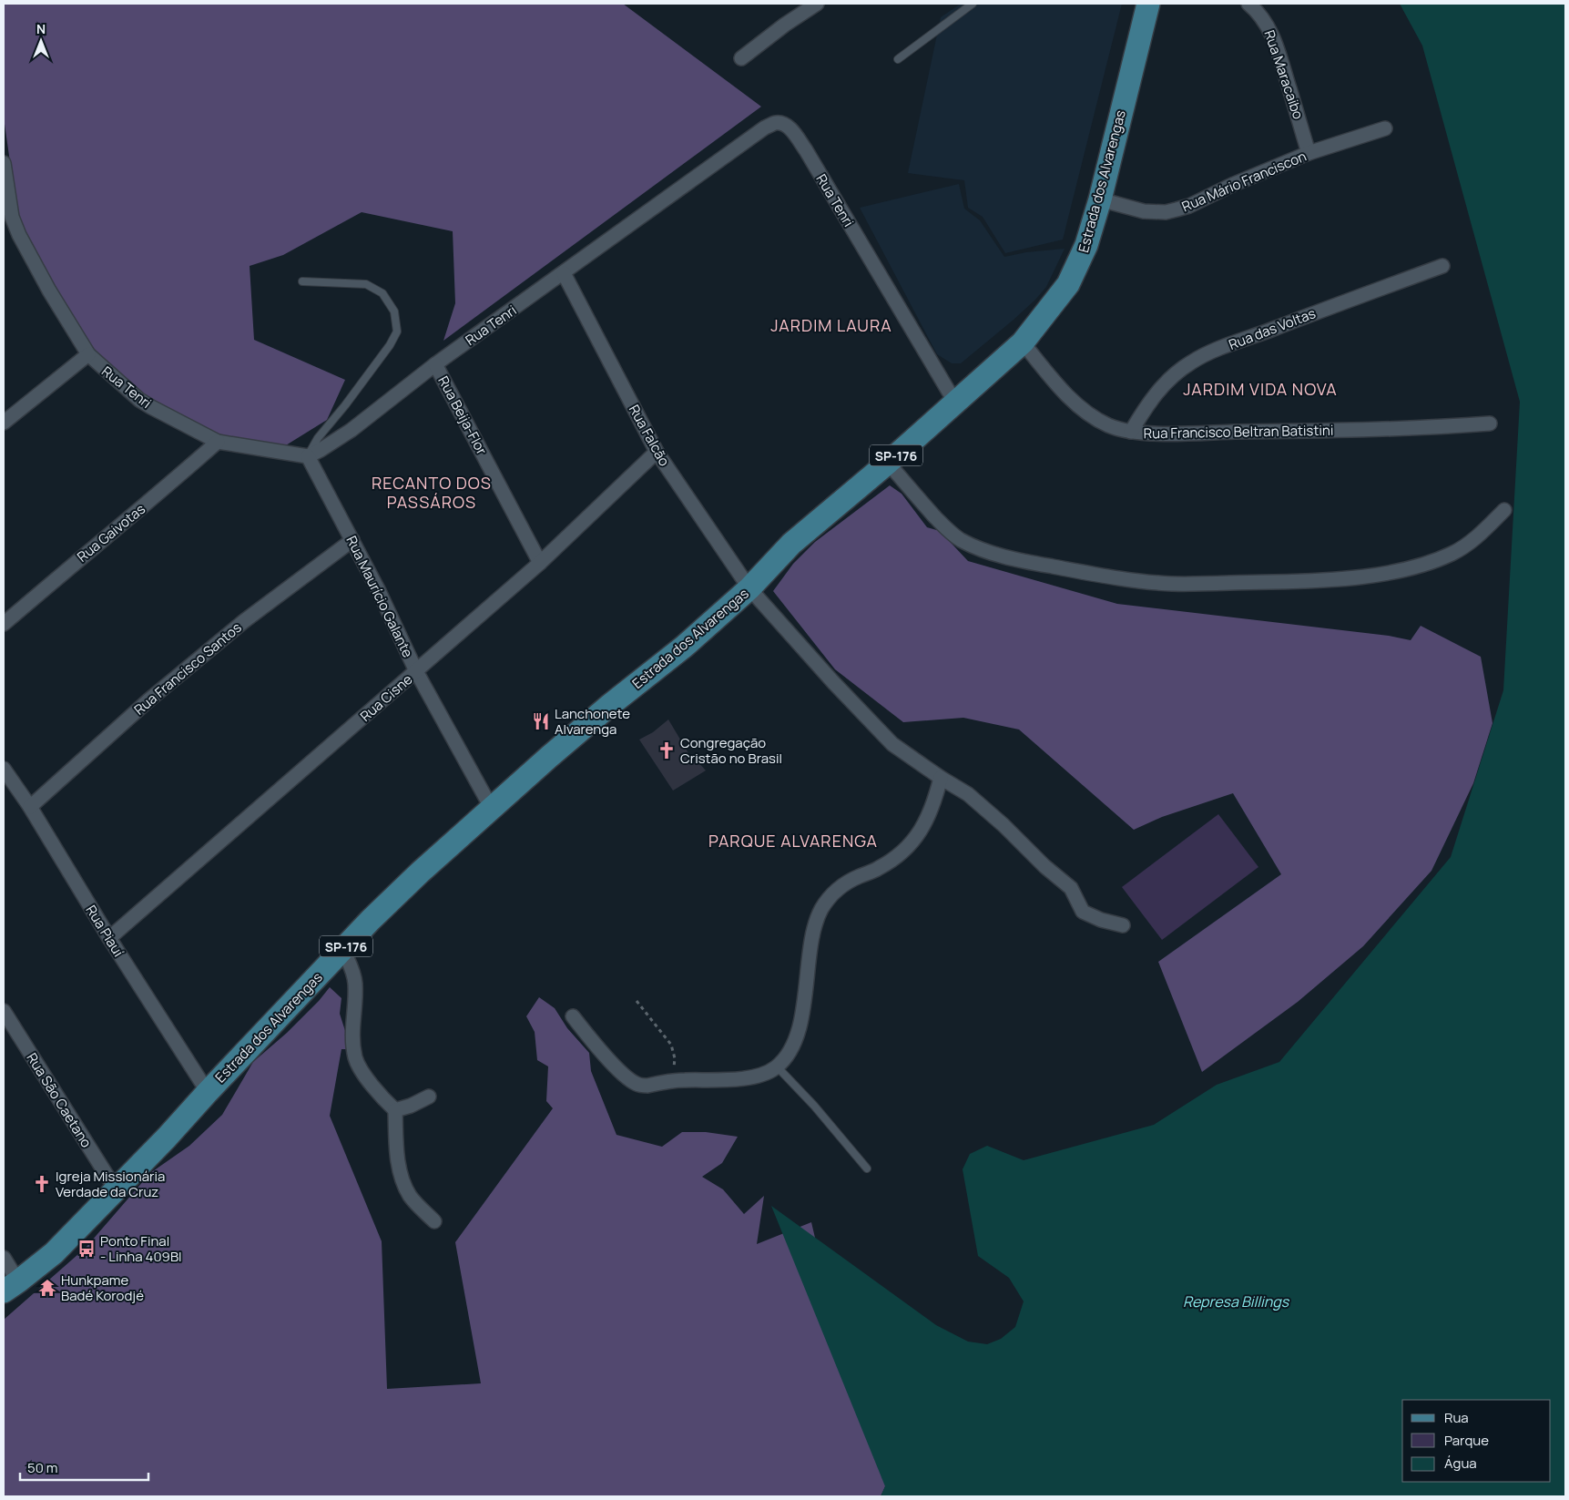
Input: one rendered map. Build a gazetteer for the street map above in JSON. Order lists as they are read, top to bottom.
{
  "streets": {
    "main road": ["Estrada dos Alvarengas", "SP-176"],
    "street": [
      "Rua Maracaibo",
      "Rua Mário Franciscon",
      "Rua Tenri",
      "Rua das Voltas",
      "Rua Beija-Flor",
      "Rua Francisco Beltran Batistini",
      "Rua Falcão",
      "Rua Gaivotas",
      "Rua Maurício Galante",
      "Rua Francisco Santos",
      "Rua Cisne",
      "Rua Piauí",
      "Rua São Caetano"
    ]
  },
  "crossings": [
    ["Rua Maracaibo", "Rua Mário Franciscon"],
    ["Estrada dos Alvarengas", "Rua Mário Franciscon"],
    ["Estrada dos Alvarengas", "Rua Tenri"],
    ["Estrada dos Alvarengas", "Rua Francisco Beltran Batistini"],
    ["Estrada dos Alvarengas", "Rua Falcão"],
    ["Estrada dos Alvarengas", "Rua Maurício Galante"],
    ["Estrada dos Alvarengas", "Rua Piauí"],
    ["Estrada dos Alvarengas", "Rua São Caetano"],
    ["Rua Tenri", "Rua Beija-Flor"],
    ["Rua Tenri", "Rua Falcão"],
    ["Rua Tenri", "Rua Gaivotas"],
    ["Rua Tenri", "Rua Maurício Galante"],
    ["Rua das Voltas", "Rua Francisco Beltran Batistini"],
    ["Rua Beija-Flor", "Rua Cisne"],
    ["Rua Falcão", "Rua Cisne"],
    ["Rua Maurício Galante", "Rua Francisco Santos"],
    ["Rua Maurício Galante", "Rua Cisne"],
    ["Rua Francisco Santos", "Rua Piauí"],
    ["Rua Cisne", "Rua Piauí"]
  ],
  "districts": [
    "JARDIM LAURA",
    "JARDIM VIDA NOVA",
    "RECANTO DOS PASSÁROS",
    "PARQUE ALVARENGA"
  ],
  "water": ["Represa Billings"],
  "places": {
    "restaurant": ["Lanchonete Alvarenga"],
    "church": ["Congregação Cristão no Brasil", "Igreja Missionária Verdade da Cruz"],
    "bus stop": ["Ponto Final - Linha 409BI"],
    "temple": ["Hunkpame Badé Korodjé"]
  },
  "legend": ["Rua", "Parque", "Água"],
  "scale_bar": "50 m",
  "north": "top"
}
